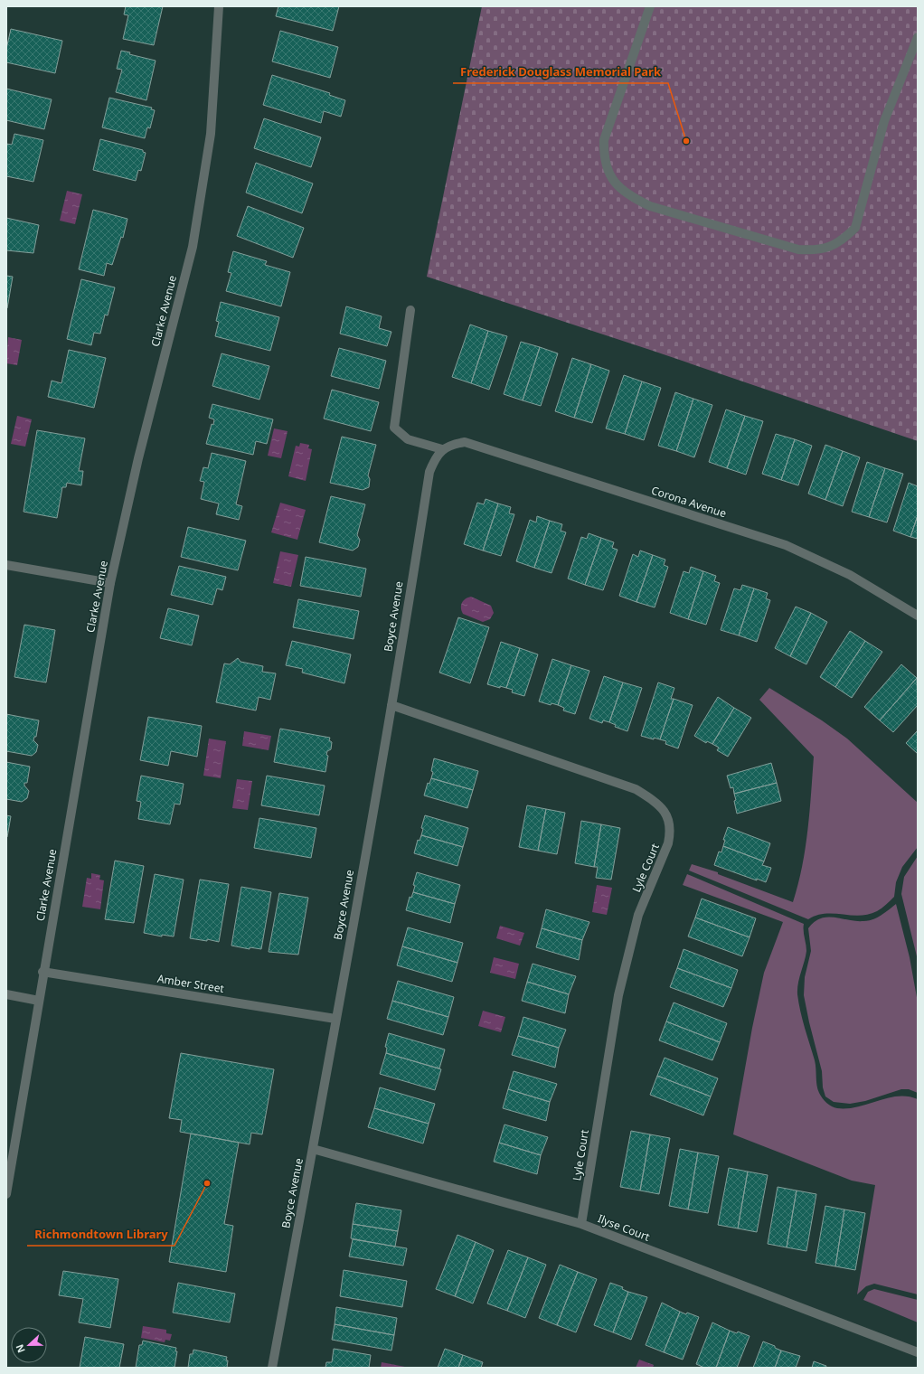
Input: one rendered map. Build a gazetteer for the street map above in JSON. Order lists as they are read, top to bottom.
{
  "streets": {
    "street": [
      "Clarke Avenue",
      "Corona Avenue",
      "Boyce Avenue",
      "Lyle Court",
      "Amber Street",
      "Ilyse Court"
    ]
  },
  "crossings": [
    ["Clarke Avenue", "Amber Street"],
    ["Corona Avenue", "Boyce Avenue"],
    ["Boyce Avenue", "Lyle Court"],
    ["Boyce Avenue", "Amber Street"],
    ["Boyce Avenue", "Ilyse Court"],
    ["Lyle Court", "Ilyse Court"]
  ],
  "places": ["Frederick Douglass Memorial Park", "Richmondtown Library"],
  "north": "left"
}
